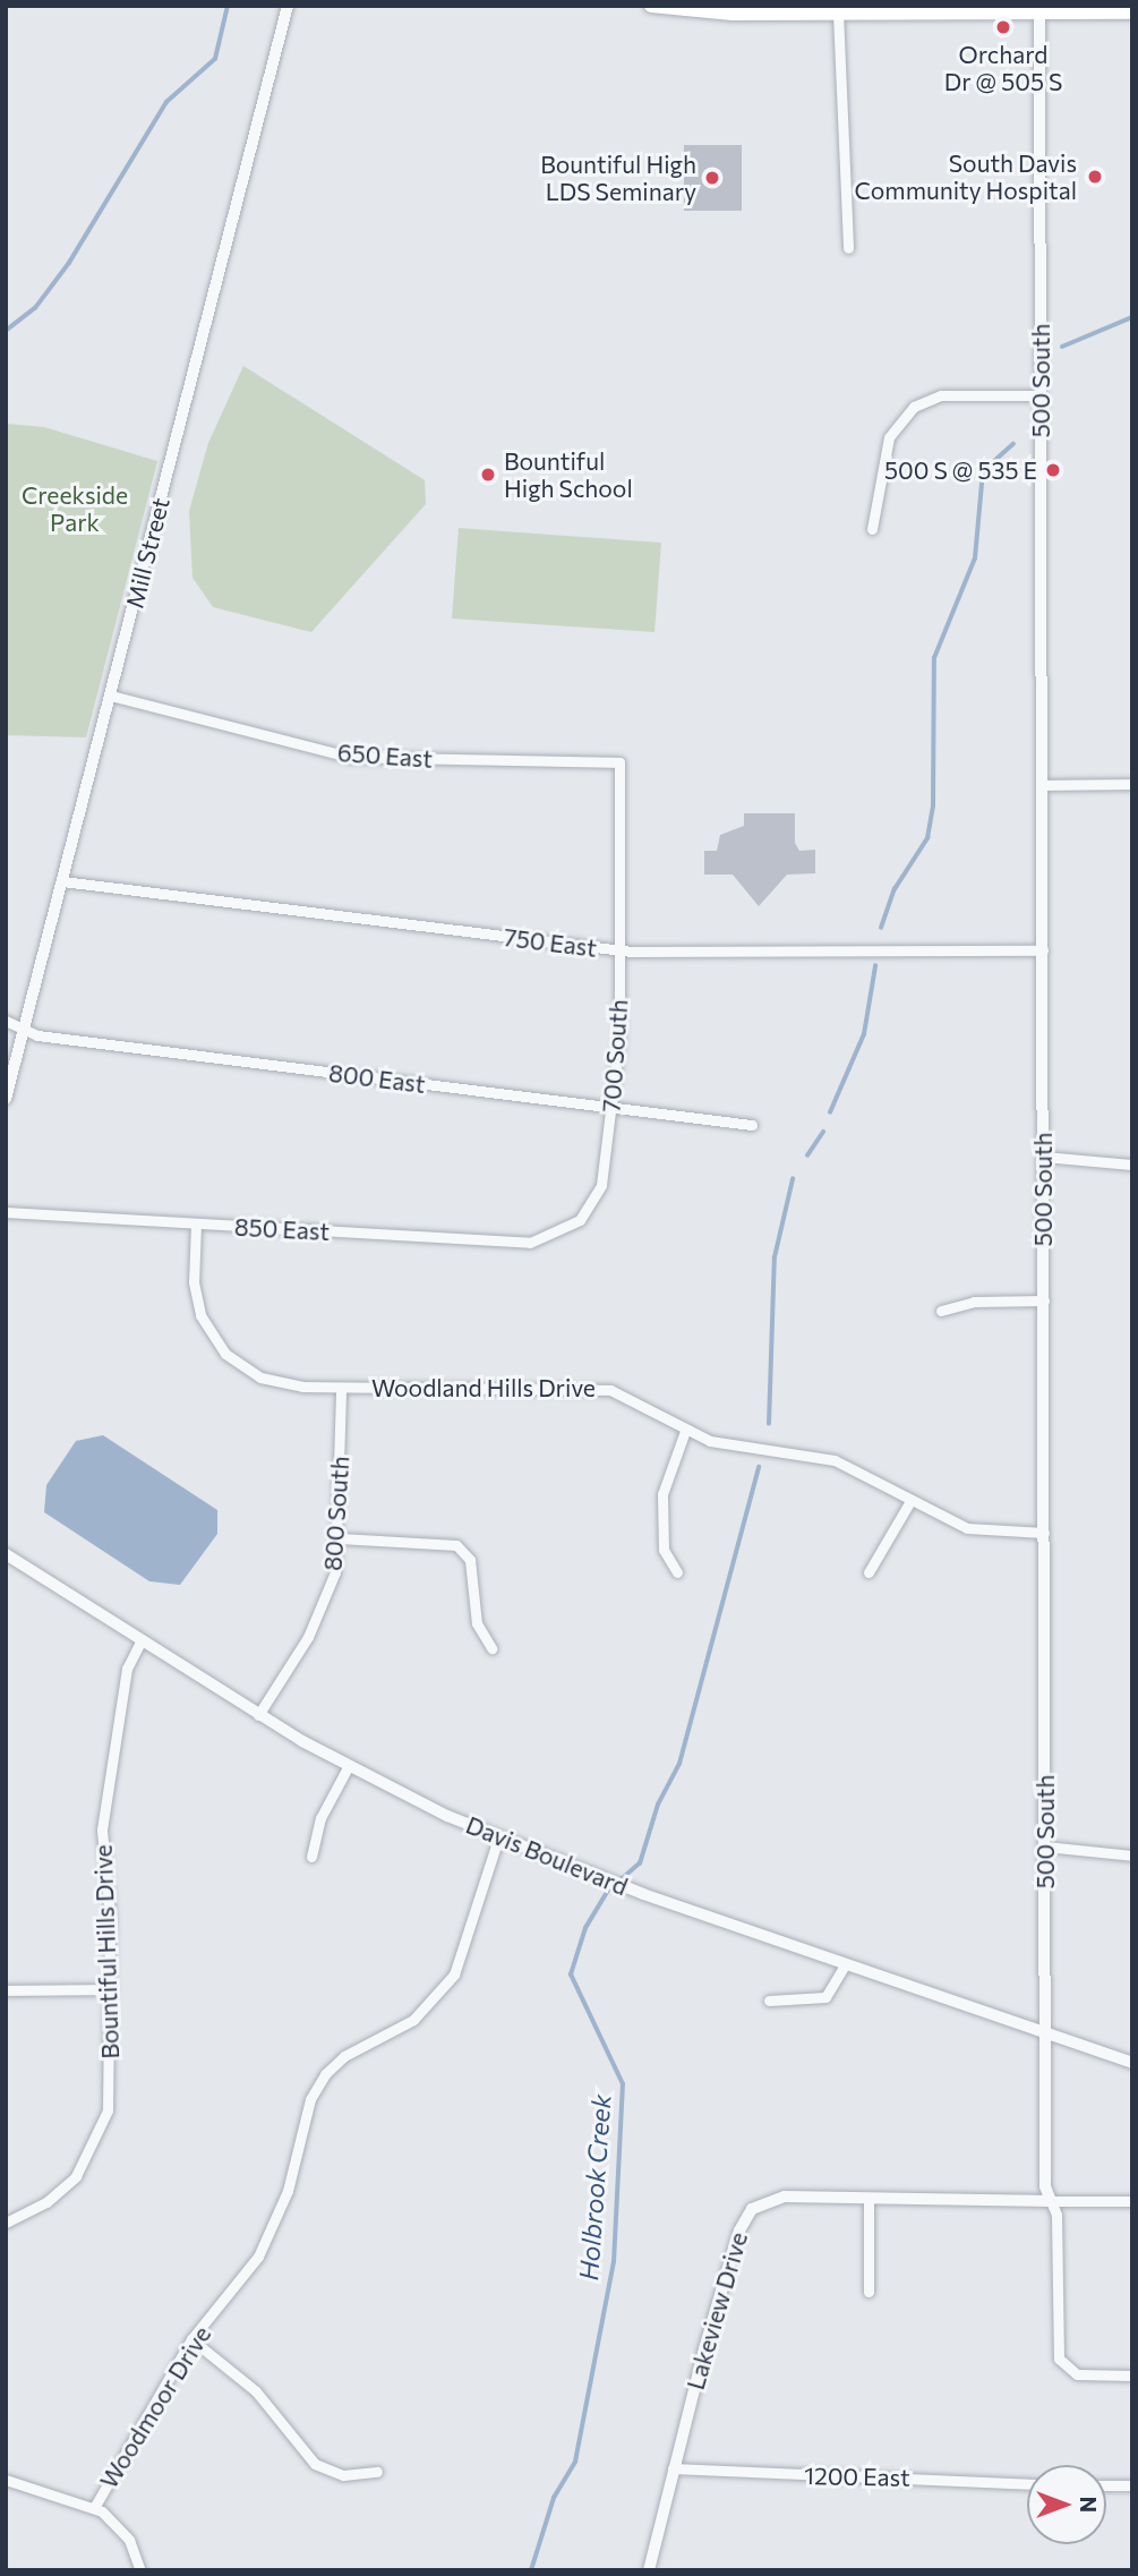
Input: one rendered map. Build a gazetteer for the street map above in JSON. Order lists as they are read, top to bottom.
{
  "streets": {
    "street": [
      "500 South",
      "Mill Street",
      "650 East",
      "750 East",
      "700 South",
      "800 East",
      "850 East",
      "Woodland Hills Drive",
      "800 South",
      "Davis Boulevard",
      "Bountiful Hills Drive",
      "Lakeview Drive",
      "Woodmoor Drive",
      "1200 East"
    ]
  },
  "crossings": [
    ["500 South", "750 East"],
    ["500 South", "Woodland Hills Drive"],
    ["500 South", "Davis Boulevard"],
    ["500 South", "Lakeview Drive"],
    ["Mill Street", "650 East"],
    ["Mill Street", "750 East"],
    ["Mill Street", "800 East"],
    ["650 East", "700 South"],
    ["750 East", "700 South"],
    ["700 South", "800 East"],
    ["700 South", "850 East"],
    ["850 East", "Woodland Hills Drive"],
    ["Woodland Hills Drive", "800 South"],
    ["800 South", "Davis Boulevard"],
    ["Davis Boulevard", "Bountiful Hills Drive"],
    ["Davis Boulevard", "Woodmoor Drive"],
    ["Lakeview Drive", "1200 East"]
  ],
  "water": ["Holbrook Creek"],
  "parks": ["Creekside Park"],
  "places": [
    "Orchard Dr @ 505 S",
    "South Davis Community Hospital",
    "Bountiful High LDS Seminary",
    "500 S @ 535 E",
    "Bountiful High School"
  ],
  "north": "right"
}
